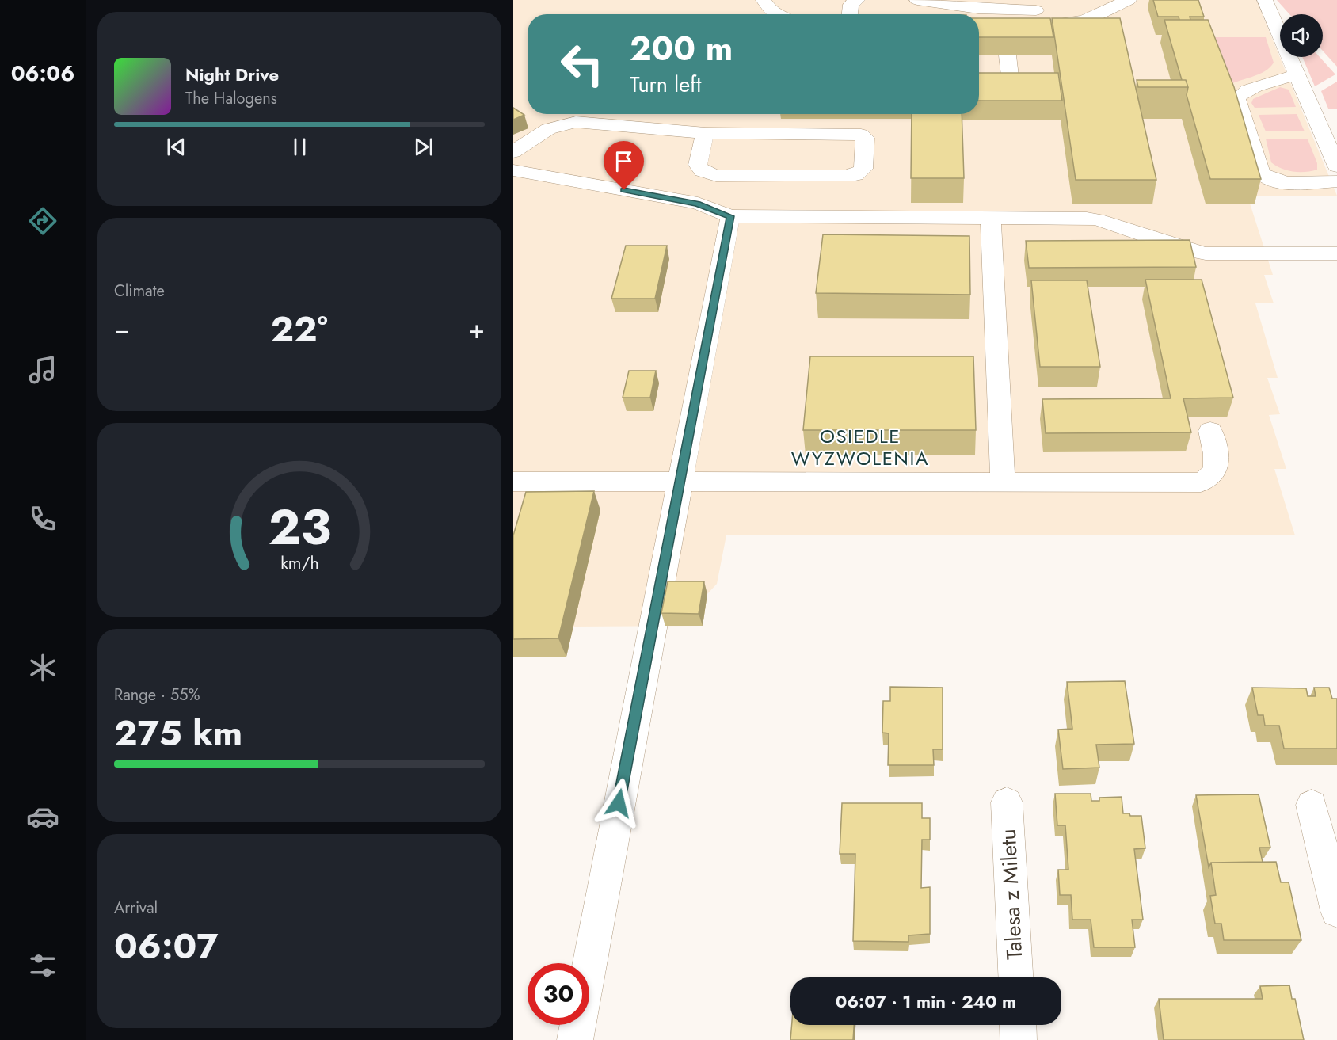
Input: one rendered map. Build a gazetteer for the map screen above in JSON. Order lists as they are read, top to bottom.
{
  "streets": {
    "street": ["Talesa z Miletu"]
  },
  "districts": ["OSIEDLE WYZWOLENIA"],
  "page": {
    "tabs": "06:06",
    "turn": ["200 m", "Turn left"],
    "song": ["Night Drive", "The Halogens"],
    "tile": [
      "Climate",
      ["Range · 55%", "275 km"],
      ["Arrival", "06:07"]
    ],
    "heat": ["−", "22°", "+"],
    "limit": "30",
    "trip": "06:07 · 1 min · 240 m",
    "gauge": ["23", "km/h"]
  }
}
